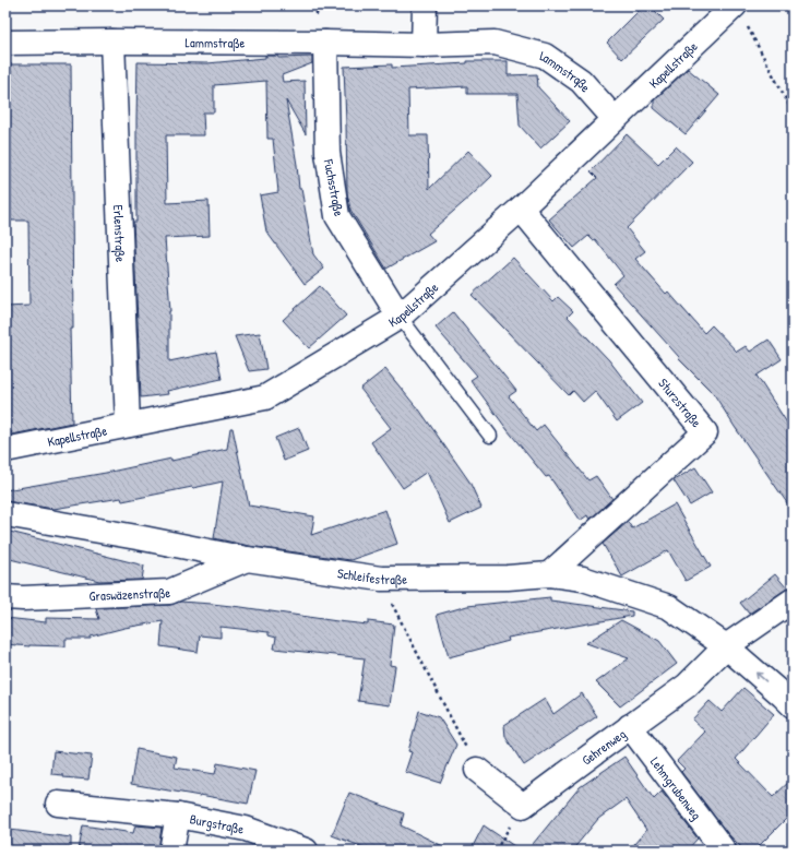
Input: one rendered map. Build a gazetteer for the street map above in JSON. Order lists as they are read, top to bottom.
{
  "streets": {
    "street": [
      "Lammstraße",
      "Kapellstraße",
      "Fuchsstraße",
      "Erlenstraße",
      "Sturzstraße",
      "Schleifestraße",
      "Graswäzenstraße",
      "Gehrenweg",
      "Lehmgrubenweg",
      "Burgstraße"
    ]
  },
  "crossings": [
    ["Lammstraße", "Kapellstraße"],
    ["Lammstraße", "Fuchsstraße"],
    ["Lammstraße", "Erlenstraße"],
    ["Kapellstraße", "Fuchsstraße"],
    ["Kapellstraße", "Erlenstraße"],
    ["Kapellstraße", "Sturzstraße"],
    ["Sturzstraße", "Schleifestraße"],
    ["Schleifestraße", "Graswäzenstraße"],
    ["Schleifestraße", "Gehrenweg"],
    ["Gehrenweg", "Lehmgrubenweg"]
  ]
}
